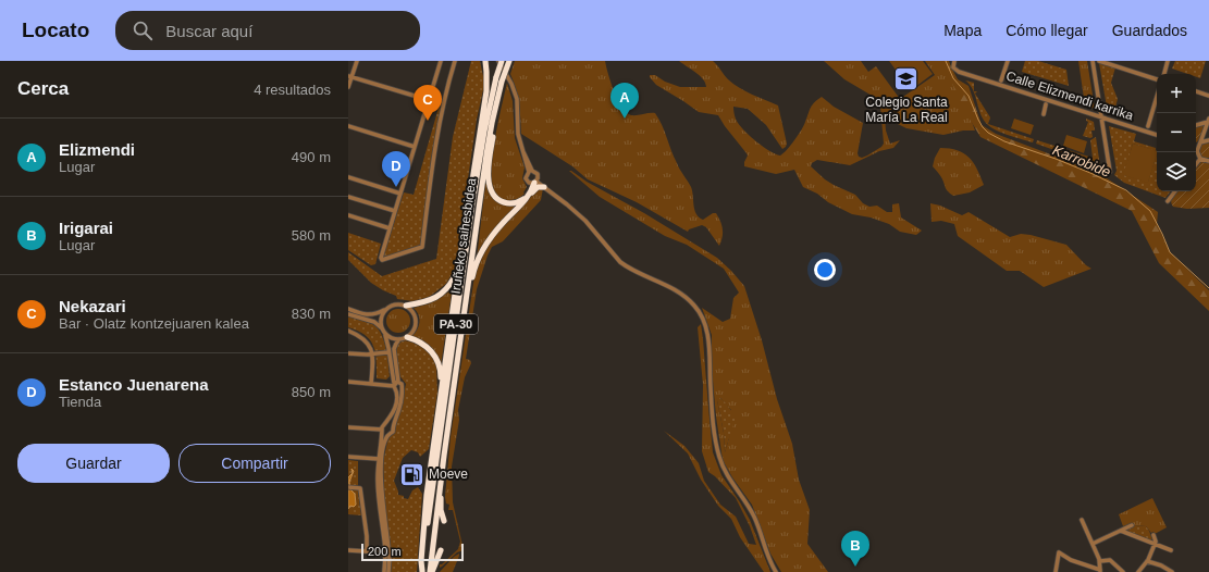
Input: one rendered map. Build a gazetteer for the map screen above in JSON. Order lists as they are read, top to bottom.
{
  "streets": {
    "highway": ["Iruñeko saihesbidea", "PA-30"],
    "street": ["Calle Elizmendi karrika"]
  },
  "water": ["Karrobide"],
  "places": {
    "school or university": ["Colegio Santa María La Real"],
    "fuel station": ["Moeve"]
  },
  "scale_bar": "200 m",
  "page": {
    "header": "Locato",
    "search": "Buscar aquí",
    "nav": ["Mapa", "Cómo llegar", "Guardados"],
    "heading": ["Cerca", "4 resultados"],
    "map_buttons": ["+", "−"],
    "pins": [
      "A",
      "C",
      "D",
      "B"
    ],
    "list": [
      {
        "mark": "A",
        "name": "Elizmendi",
        "note": "Lugar",
        "value": "490 m"
      },
      {
        "mark": "B",
        "name": "Irigarai",
        "note": "Lugar",
        "value": "580 m"
      },
      {
        "mark": "C",
        "name": "Nekazari",
        "note": "Bar · Olatz kontzejuaren kalea",
        "value": "830 m"
      },
      {
        "mark": "D",
        "name": "Estanco Juenarena",
        "note": "Tienda",
        "value": "850 m"
      }
    ],
    "buttons": ["Guardar", "Compartir"],
    "scale": "200 m"
  }
}
